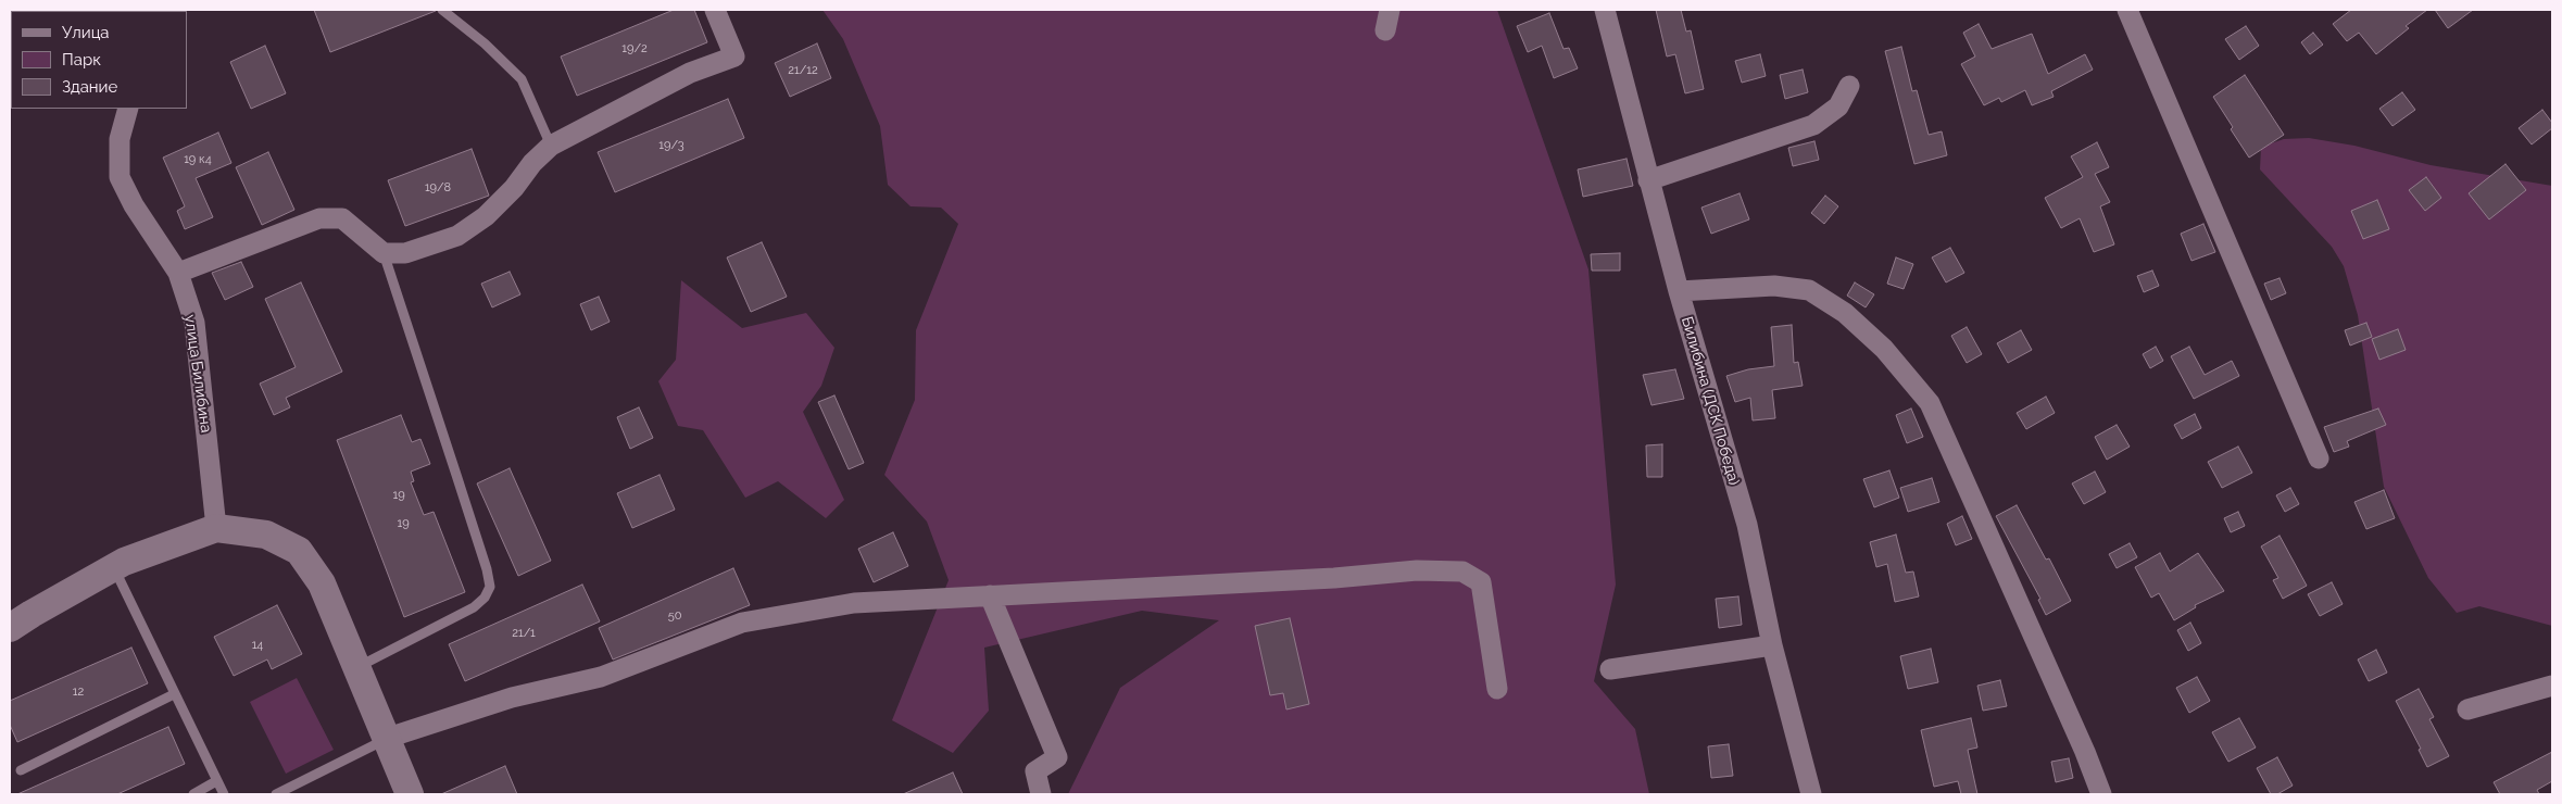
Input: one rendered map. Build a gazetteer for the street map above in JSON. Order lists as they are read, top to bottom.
{
  "streets": {
    "street": ["улица Билибина", "Билибина (ДСК Победа)"]
  },
  "house_numbers": [
    "19/2",
    "21/12",
    "19/3",
    "19 к4",
    "19/8",
    "19",
    "19",
    "50",
    "21/1",
    "14",
    "12"
  ],
  "legend": ["Улица", "Парк", "Здание"]
}
